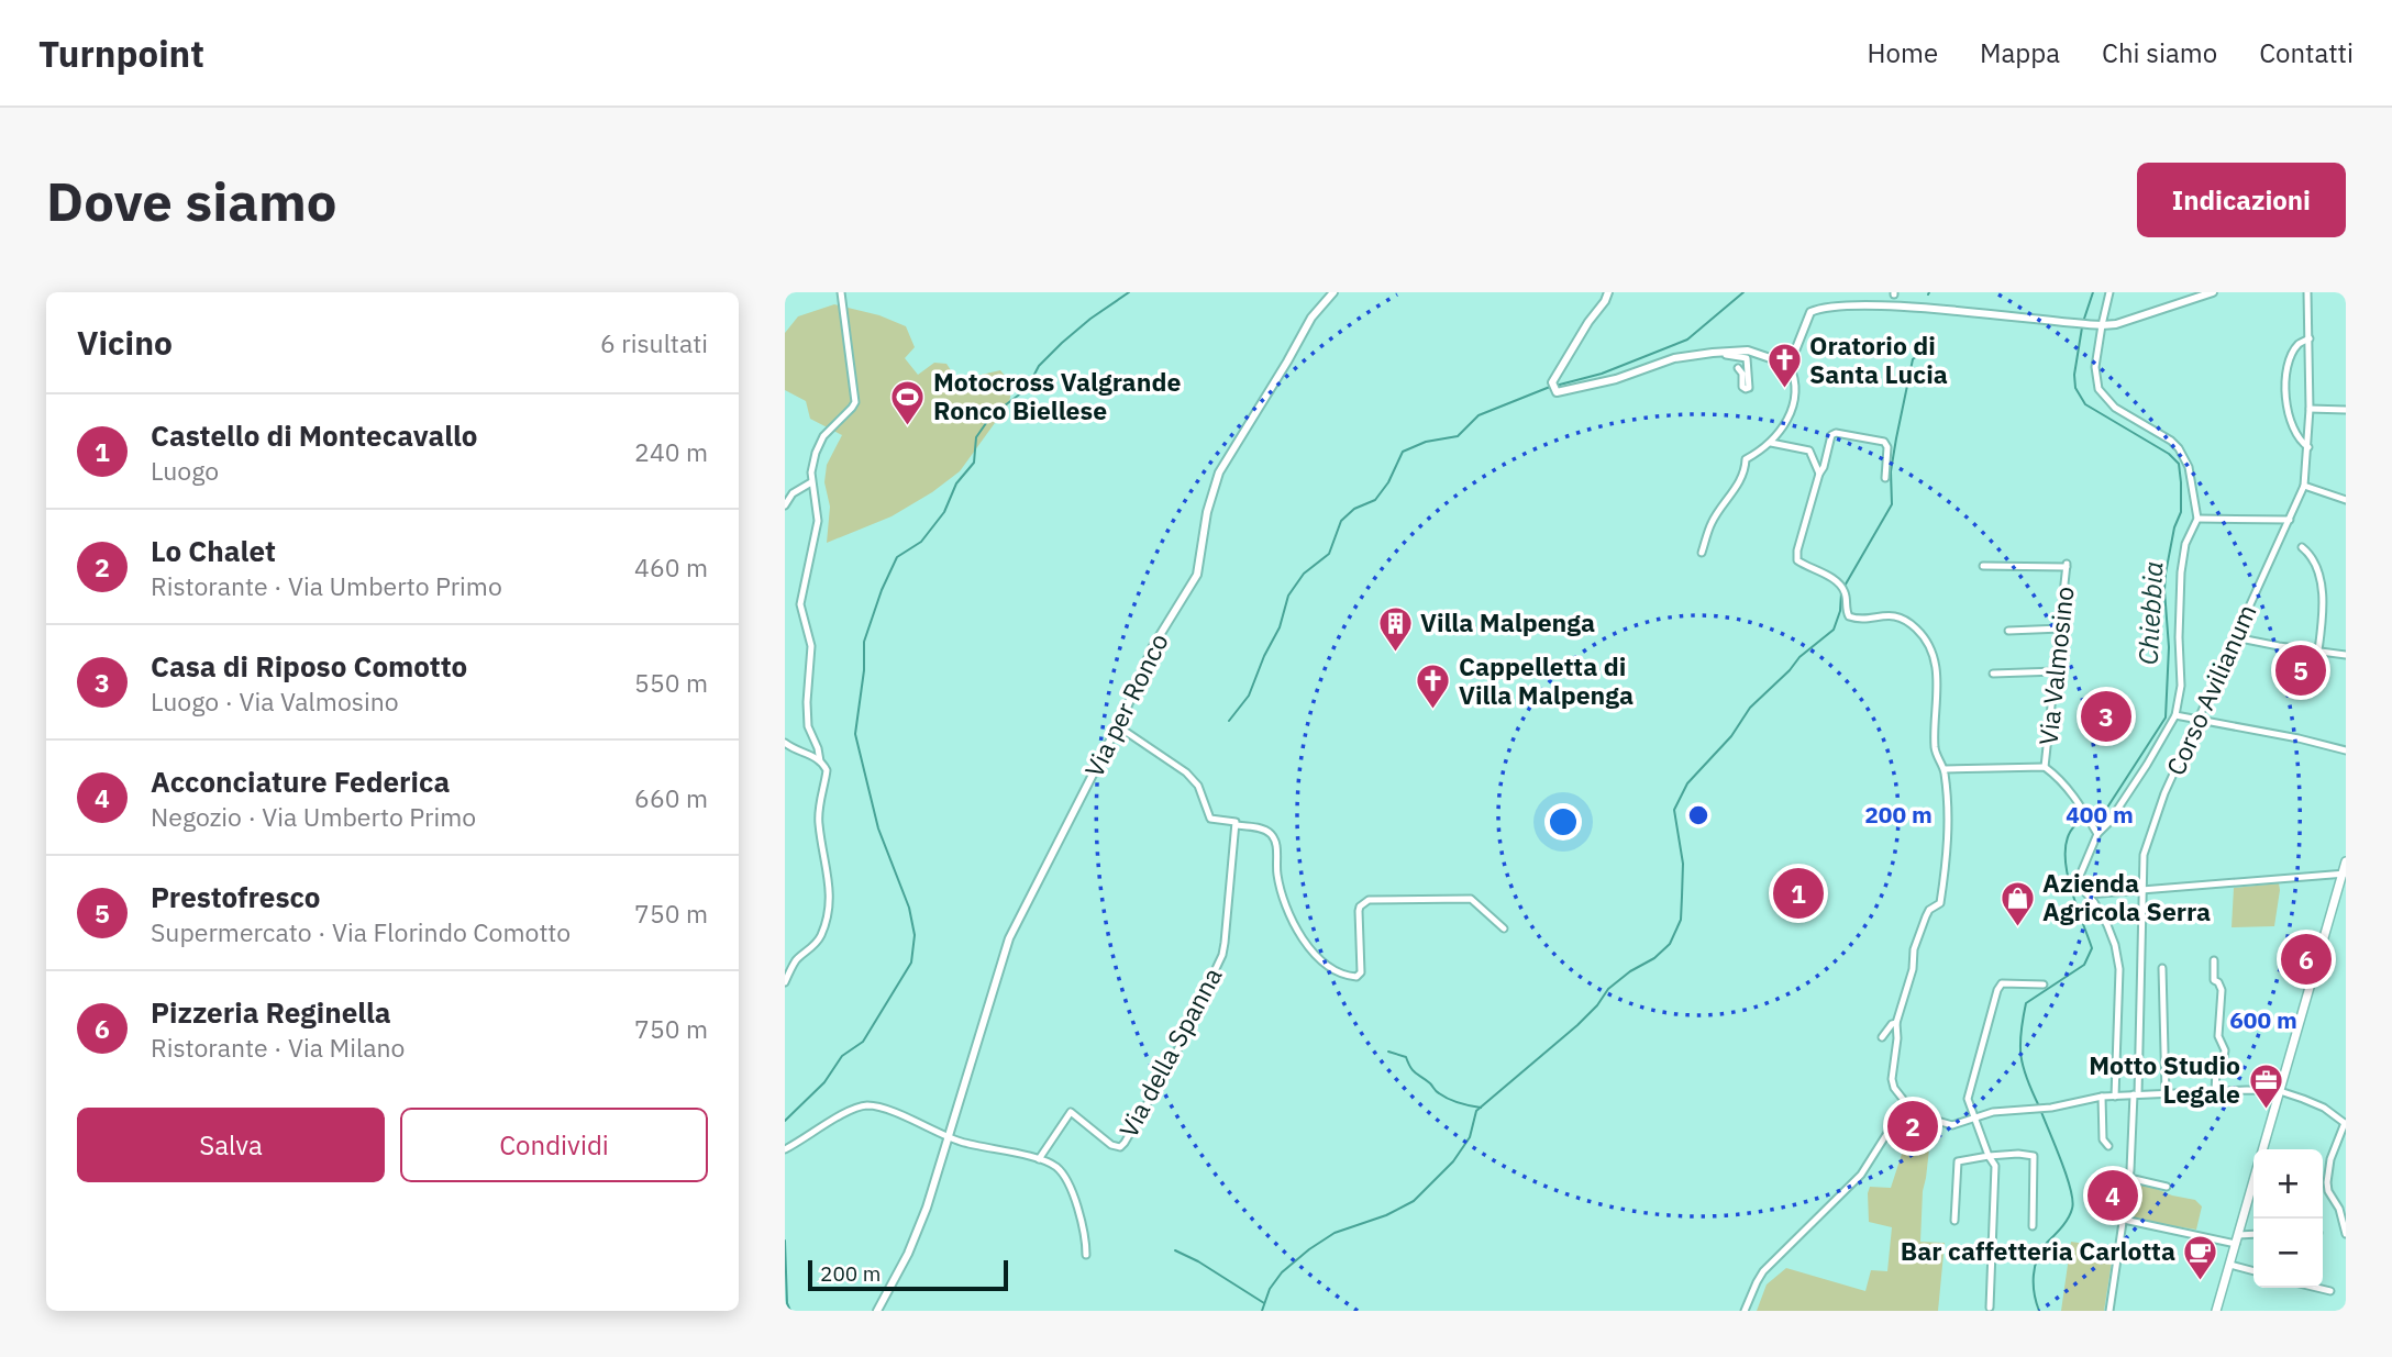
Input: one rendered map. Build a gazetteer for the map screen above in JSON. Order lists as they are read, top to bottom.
{
  "streets": {
    "street": [
      "Via Valmosino",
      "Corso Avilianum",
      "Via per Ronco",
      "Via della Spanna"
    ]
  },
  "water": ["Chiebbia"],
  "places": {
    "church": ["Oratorio di Santa Lucia", "Cappelletta di Villa Malpenga"],
    "sports": ["Motocross Valgrande Ronco Biellese"],
    "building": ["Villa Malpenga"],
    "shop": ["Azienda Agricola Serra"],
    "office": ["Motto Studio Legale"],
    "cafe": ["Bar caffetteria Carlotta"]
  },
  "scale_bar": "200 m",
  "page": {
    "header": "Turnpoint",
    "nav": [
      "Home",
      "Mappa",
      "Chi siamo",
      "Contatti"
    ],
    "buttons": [
      "Indicazioni",
      ["Salva", "Condividi"]
    ],
    "title": "Dove siamo",
    "heading": ["Vicino", "6 risultati"],
    "list": [
      {
        "mark": "1",
        "name": "Castello di Montecavallo",
        "note": "Luogo",
        "value": "240 m"
      },
      {
        "mark": "2",
        "name": "Lo Chalet",
        "note": "Ristorante · Via Umberto Primo",
        "value": "460 m"
      },
      {
        "mark": "3",
        "name": "Casa di Riposo Comotto",
        "note": "Luogo · Via Valmosino",
        "value": "550 m"
      },
      {
        "mark": "4",
        "name": "Acconciature Federica",
        "note": "Negozio · Via Umberto Primo",
        "value": "660 m"
      },
      {
        "mark": "5",
        "name": "Prestofresco",
        "note": "Supermercato · Via Florindo Comotto",
        "value": "750 m"
      },
      {
        "mark": "6",
        "name": "Pizzeria Reginella",
        "note": "Ristorante · Via Milano",
        "value": "750 m"
      }
    ],
    "pins": [
      "5",
      "3",
      "1",
      "6",
      "2",
      "4"
    ],
    "map_buttons": ["+", "−"],
    "scale": "200 m"
  },
  "rings": ["200 m", "400 m", "600 m"]
}
